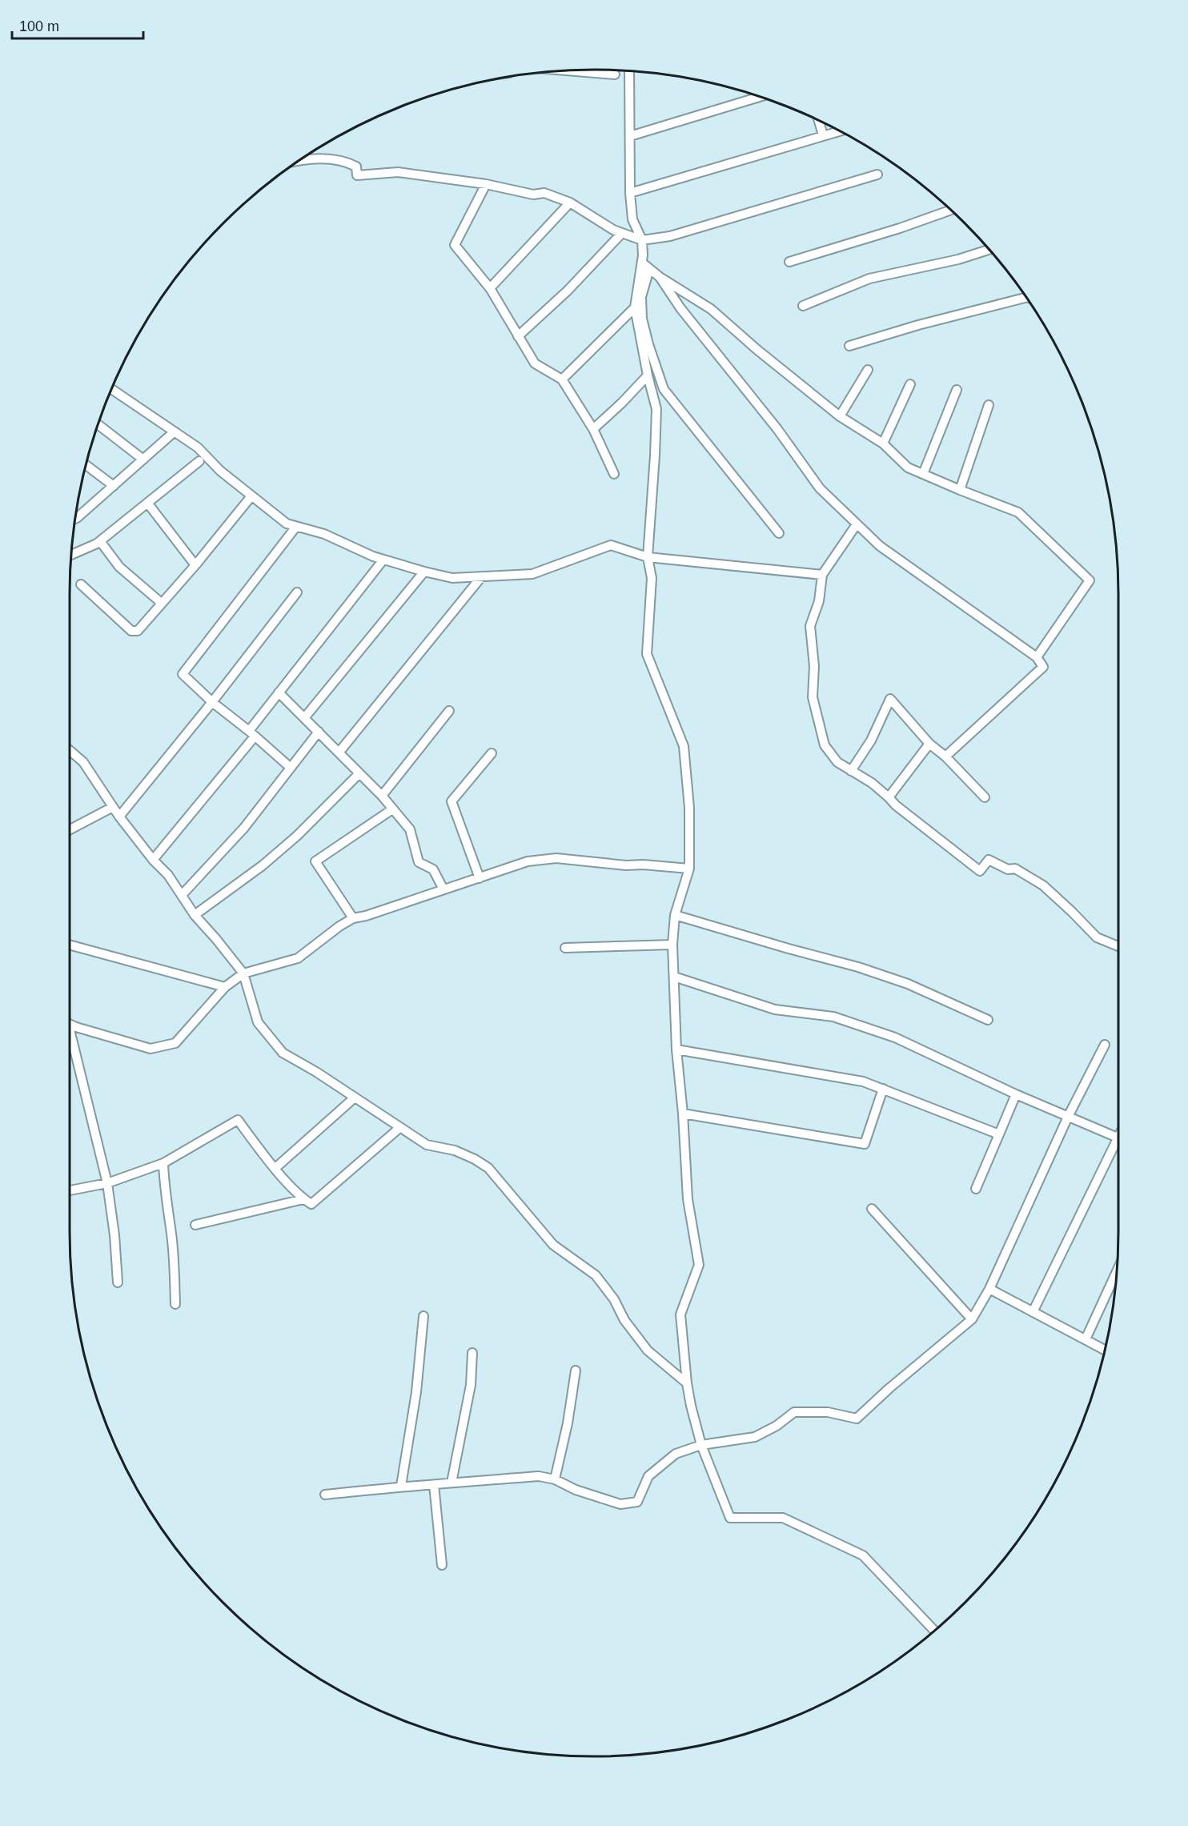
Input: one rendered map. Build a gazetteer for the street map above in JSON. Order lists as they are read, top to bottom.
{
  "scale_bar": "100 m"
}
